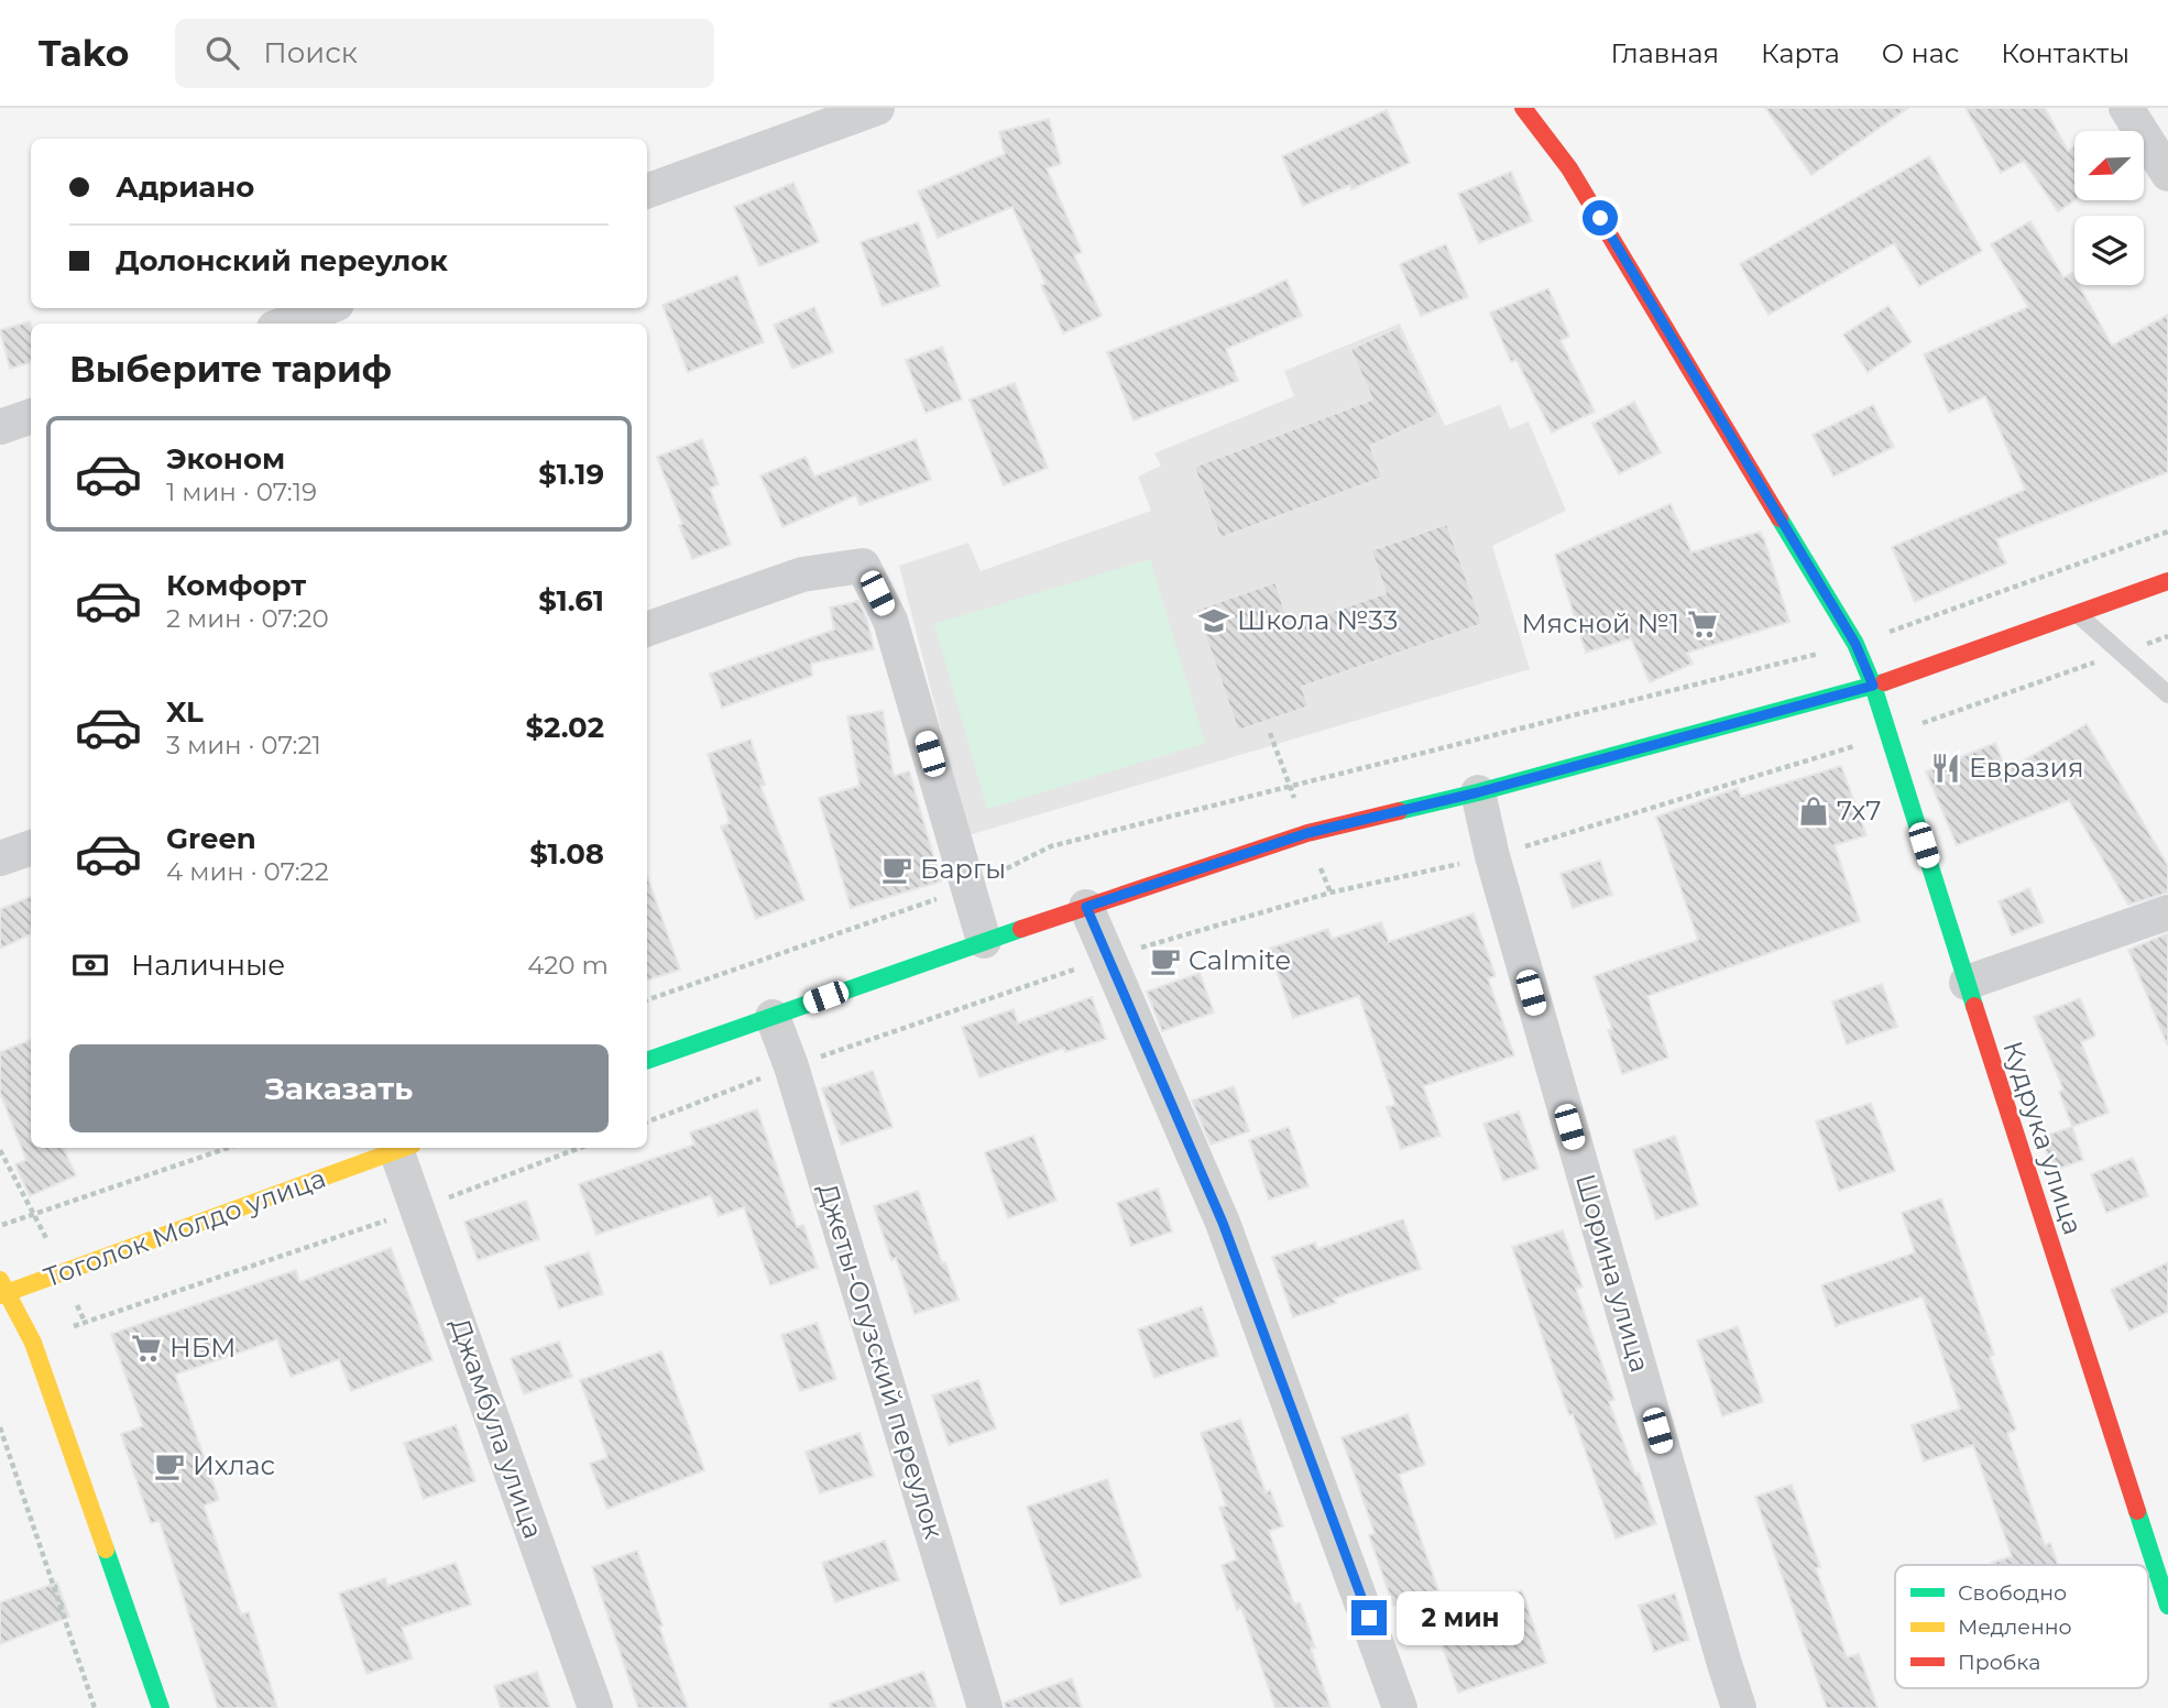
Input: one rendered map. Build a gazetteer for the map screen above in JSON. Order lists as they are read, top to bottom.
{
  "streets": {
    "main road": ["Кудрука улица", "Тоголок Молдо улица"],
    "street": ["Шорина улица", "Джеты-Огузский переулок", "Джамбула улица"]
  },
  "places": {
    "school or university": ["Школа №33"],
    "supermarket": ["Мясной №1", "НБМ"],
    "restaurant": ["Евразия"],
    "shop": ["7x7"],
    "cafe": ["Баргы", "Calmite", "Ихлас"]
  },
  "legend": ["Свободно", "Медленно", "Пробка"],
  "north": "bottom left",
  "page": {
    "header": "Tako",
    "search": "Поиск",
    "nav": [
      "Главная",
      "Карта",
      "О нас",
      "Контакты"
    ],
    "banner": ["Адриано", "Долонский переулок"],
    "heading": "Выберите тариф",
    "list": [
      {
        "name": "Эконом",
        "note": "1 мин · 07:19",
        "value": "$1.19"
      },
      {
        "name": "Комфорт",
        "note": "2 мин · 07:20",
        "value": "$1.61"
      },
      {
        "name": "XL",
        "note": "3 мин · 07:21",
        "value": "$2.02"
      },
      {
        "name": "Green",
        "note": "4 мин · 07:22",
        "value": "$1.08"
      }
    ],
    "pay": ["Наличные", "420 m"],
    "buttons": "Заказать",
    "bubble": "2 мин"
  }
}
